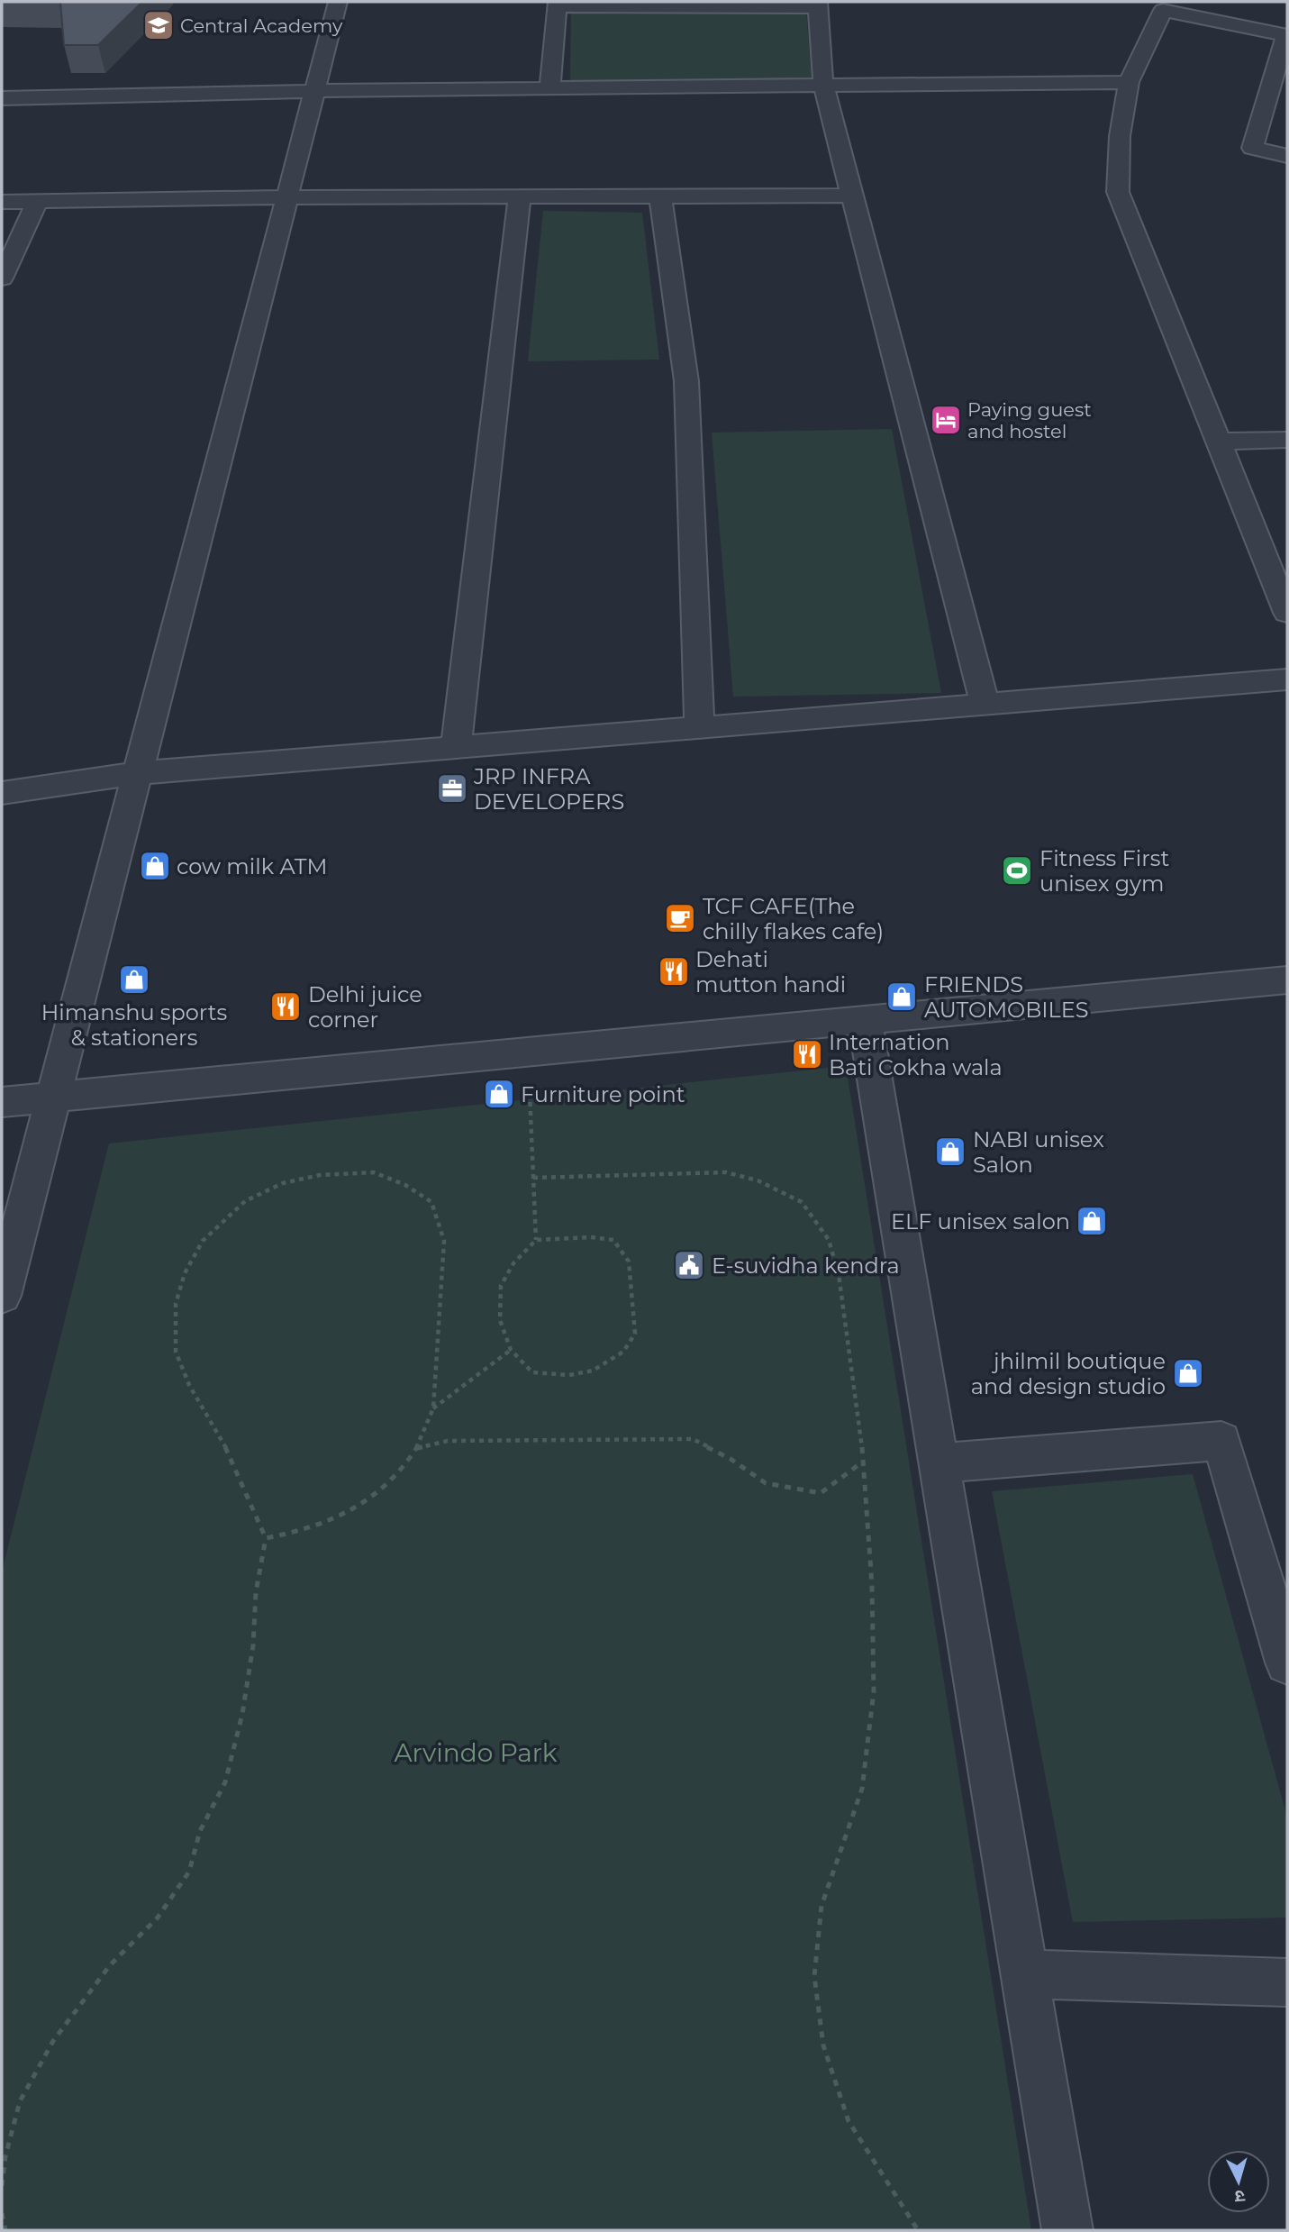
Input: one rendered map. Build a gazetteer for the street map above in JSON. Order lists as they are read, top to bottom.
{
  "parks": ["Arvindo Park"],
  "places": {
    "school or university": ["Central Academy"],
    "hotel": ["Paying guest and hostel"],
    "office": ["JRP INFRA DEVELOPERS"],
    "shop": [
      "cow milk ATM",
      "Himanshu sports & stationers",
      "FRIENDS AUTOMOBILES",
      "Furniture point",
      "NABI unisex Salon",
      "ELF unisex salon",
      "jhilmil boutique and design studio"
    ],
    "sports": ["Fitness First unisex gym"],
    "cafe": ["TCF CAFE(The chilly flakes cafe)"],
    "restaurant": ["Dehati mutton handi", "Delhi juice corner", "Internation Bati Cokha wala"],
    "public building": ["E-suvidha kendra"]
  },
  "north": "bottom"
}
